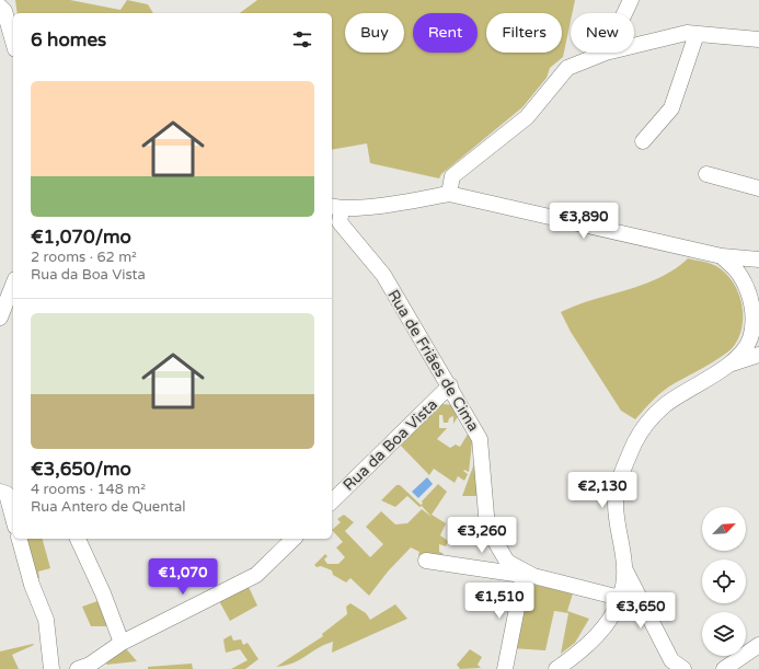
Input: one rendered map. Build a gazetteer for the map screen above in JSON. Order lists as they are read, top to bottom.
{
  "streets": {
    "street": ["Rua de Friães de Cima", "Rua da Boa Vista"]
  },
  "crossings": [
    ["Rua de Friães de Cima", "Rua da Boa Vista"]
  ],
  "north": "top right",
  "page": {
    "chip": [
      "Buy",
      "Rent",
      "Filters",
      "New"
    ],
    "heading": "6 homes",
    "list": [
      {
        "name": "€1,070/mo",
        "note": "2 rooms · 62 m² · Rua da Boa Vista"
      },
      {
        "name": "€3,650/mo",
        "note": "4 rooms · 148 m² · Rua Antero de Quental"
      }
    ],
    "price": [
      "€3,890",
      "€2,130",
      "€3,260",
      "€1,070",
      "€1,510",
      "€3,650"
    ]
  }
}
